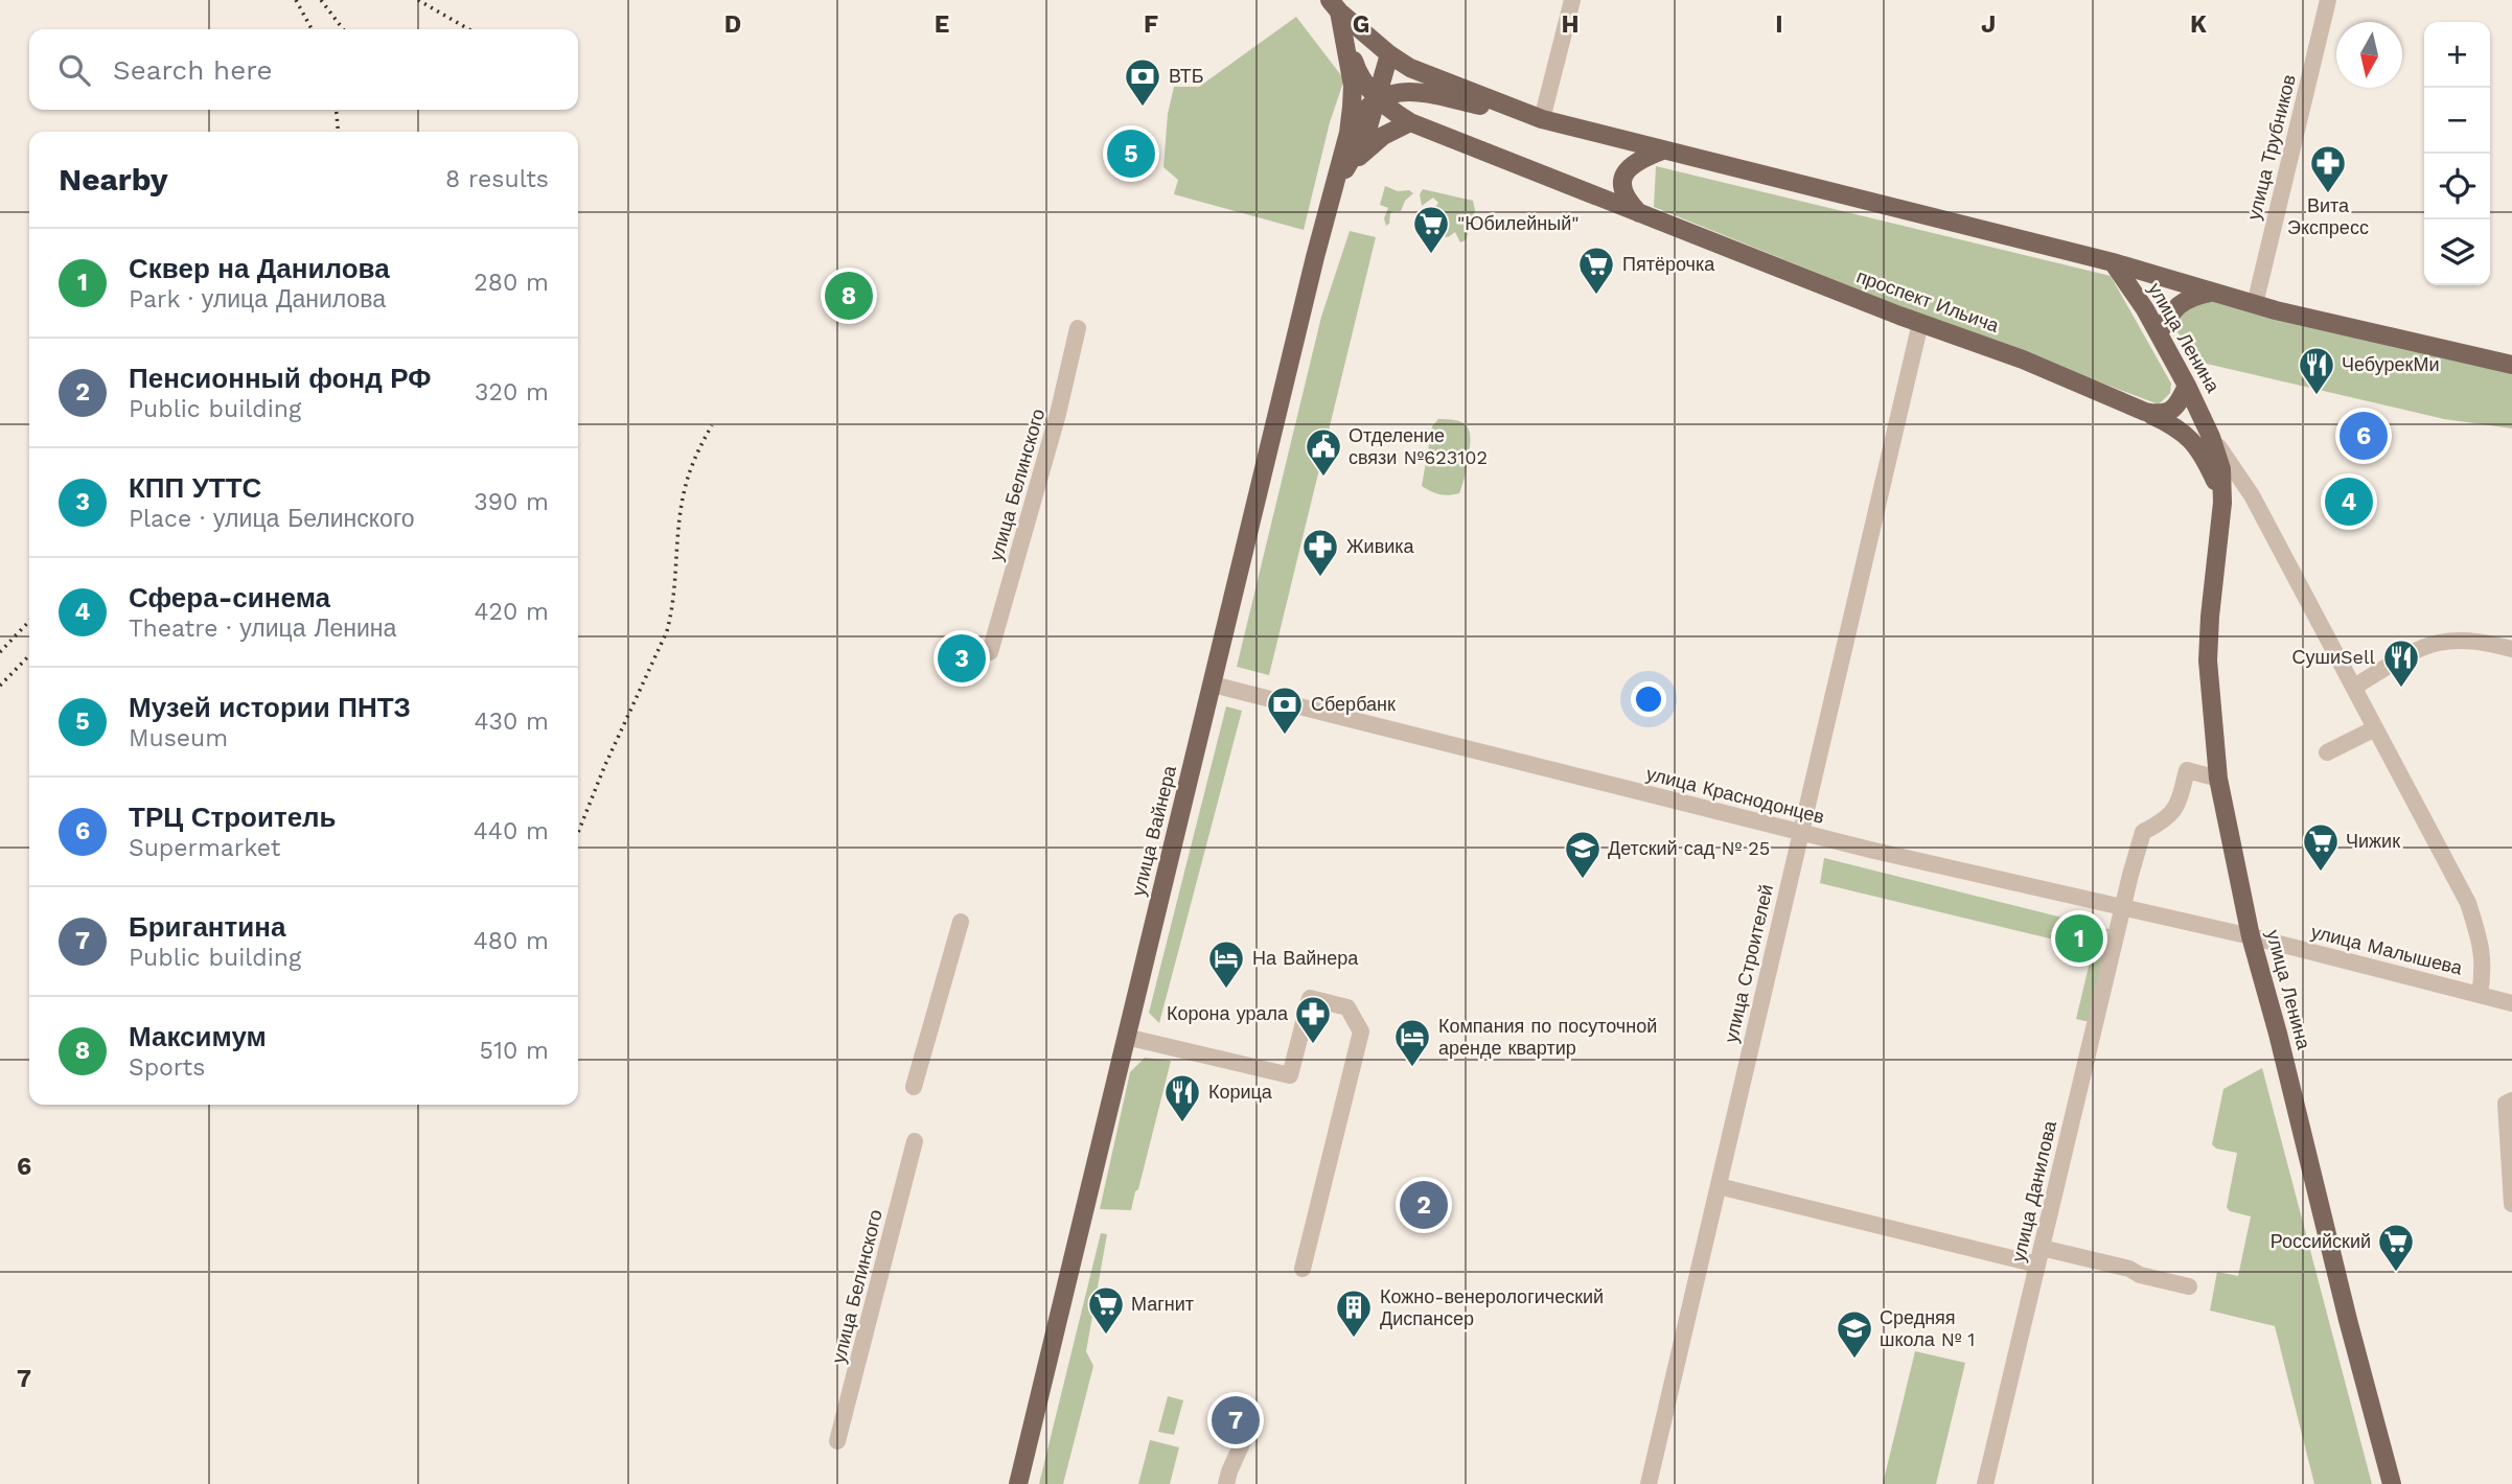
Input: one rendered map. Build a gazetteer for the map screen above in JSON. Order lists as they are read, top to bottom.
{
  "streets": {
    "main road": ["проспект Ильича", "улица Ленина", "улица Вайнера"],
    "street": [
      "улица Трубников",
      "улица Белинского",
      "улица Краснодонцев",
      "улица Малышева",
      "улица Строителей",
      "улица Данилова"
    ]
  },
  "crossings": [
    ["проспект Ильича", "улица Вайнера"],
    ["проспект Ильича", "улица Строителей"],
    ["улица Ленина", "улица Краснодонцев"],
    ["улица Ленина", "улица Малышева"],
    ["улица Ленина", "улица Данилова"],
    ["улица Краснодонцев", "улица Вайнера"],
    ["улица Краснодонцев", "улица Малышева"],
    ["улица Краснодонцев", "улица Строителей"],
    ["улица Краснодонцев", "улица Данилова"]
  ],
  "places": {
    "bank": ["ВТБ", "Сбербанк"],
    "pharmacy": ["Вита Экспресс", "Живика", "Корона урала"],
    "supermarket": [
      "\"Юбилейный\"",
      "Пятёрочка",
      "Чижик",
      "Российский",
      "Магнит"
    ],
    "restaurant": ["ЧебурекМи", "СушиSell", "Корица"],
    "public building": ["Отделение связи №623102"],
    "school or university": ["Детский сад № 25", "Средняя школа № 1"],
    "hotel": ["На Вайнера", "Компания по посуточной аренде квартир"],
    "building": ["Кожно-венерологический Диспансер"]
  },
  "north": "bottom",
  "page": {
    "map_buttons": ["+", "−"],
    "search": "Search here",
    "pins": [
      "5",
      "8",
      "6",
      "4",
      "3",
      "1",
      "2",
      "7"
    ],
    "heading": ["Nearby", "8 results"],
    "list": [
      {
        "mark": "1",
        "name": "Сквер на Данилова",
        "note": "Park · улица Данилова",
        "value": "280 m"
      },
      {
        "mark": "2",
        "name": "Пенсионный фонд РФ",
        "note": "Public building",
        "value": "320 m"
      },
      {
        "mark": "3",
        "name": "КПП УТТС",
        "note": "Place · улица Белинского",
        "value": "390 m"
      },
      {
        "mark": "4",
        "name": "Сфера-синема",
        "note": "Theatre · улица Ленина",
        "value": "420 m"
      },
      {
        "mark": "5",
        "name": "Музей истории ПНТЗ",
        "note": "Museum",
        "value": "430 m"
      },
      {
        "mark": "6",
        "name": "ТРЦ Строитель",
        "note": "Supermarket",
        "value": "440 m"
      },
      {
        "mark": "7",
        "name": "Бригантина",
        "note": "Public building",
        "value": "480 m"
      },
      {
        "mark": "8",
        "name": "Максимум",
        "note": "Sports",
        "value": "510 m"
      }
    ]
  },
  "grid": {
    "columns": [
      "D",
      "E",
      "F",
      "G",
      "H",
      "I",
      "J",
      "K"
    ],
    "rows": ["6", "7"]
  }
}
